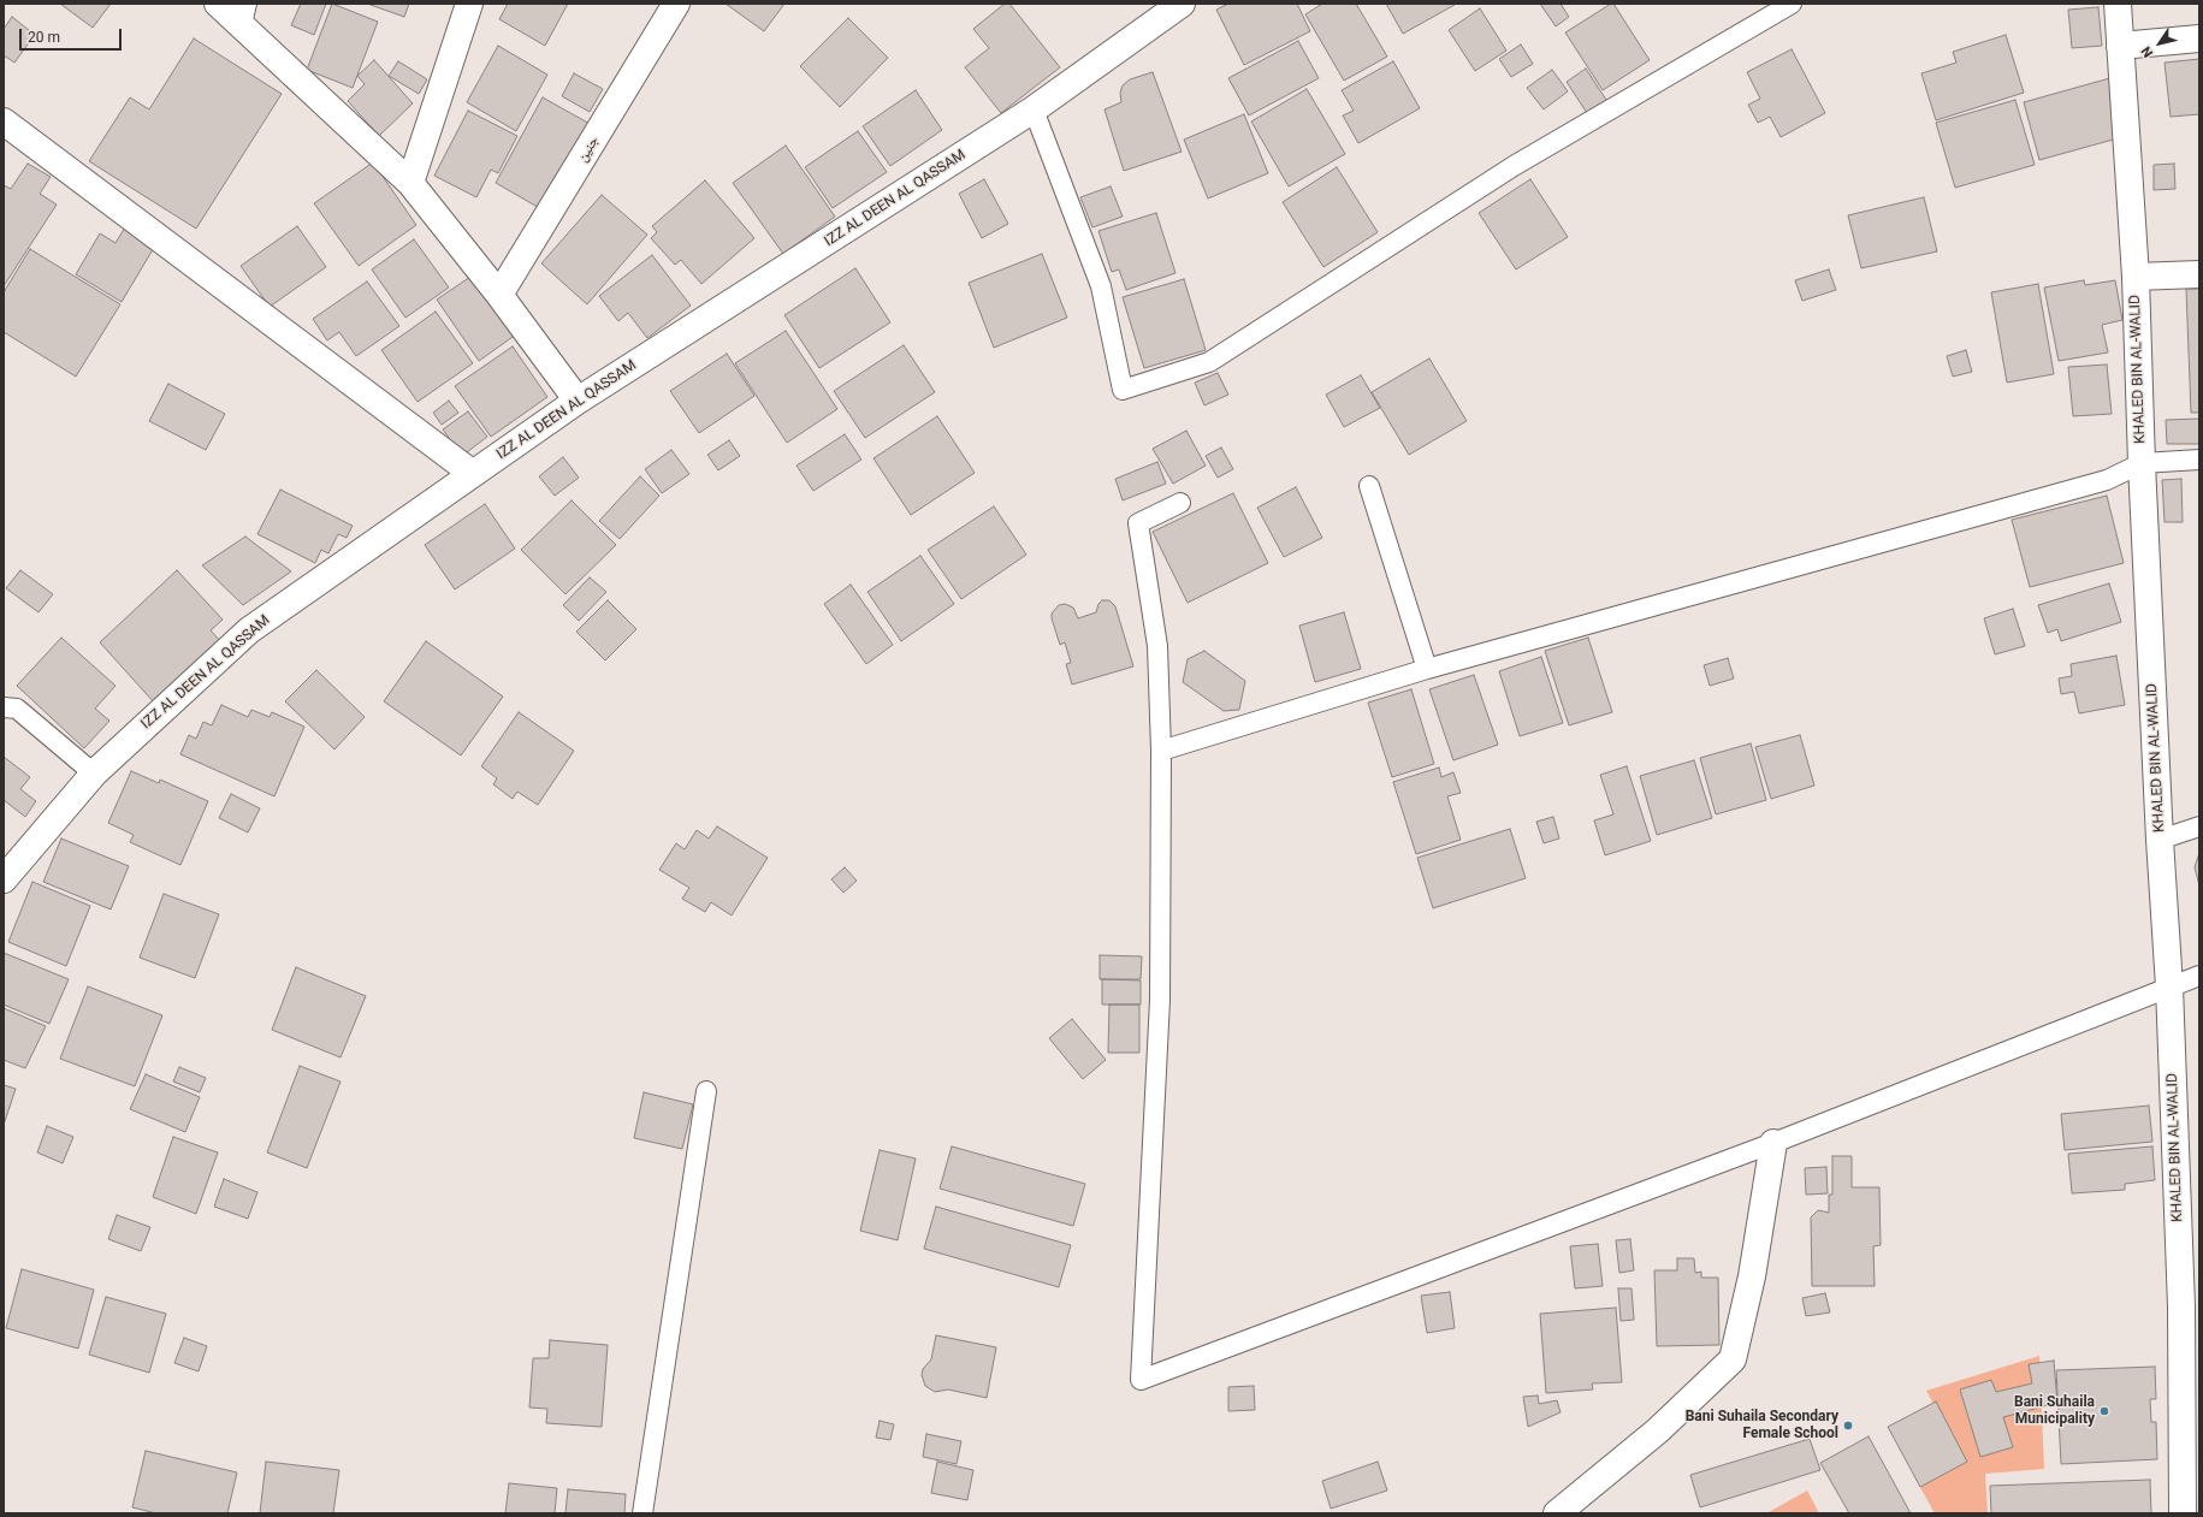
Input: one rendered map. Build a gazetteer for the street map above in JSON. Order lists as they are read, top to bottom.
{
  "streets": {
    "street": ["جنين", "IZZ AL DEEN AL QASSAM", "KHALED BIN AL-WALID"]
  },
  "places": ["Bani Suhaila Municipality", "Bani Suhaila Secondary Female School"],
  "scale_bar": "20 m",
  "north": "bottom left"
}
